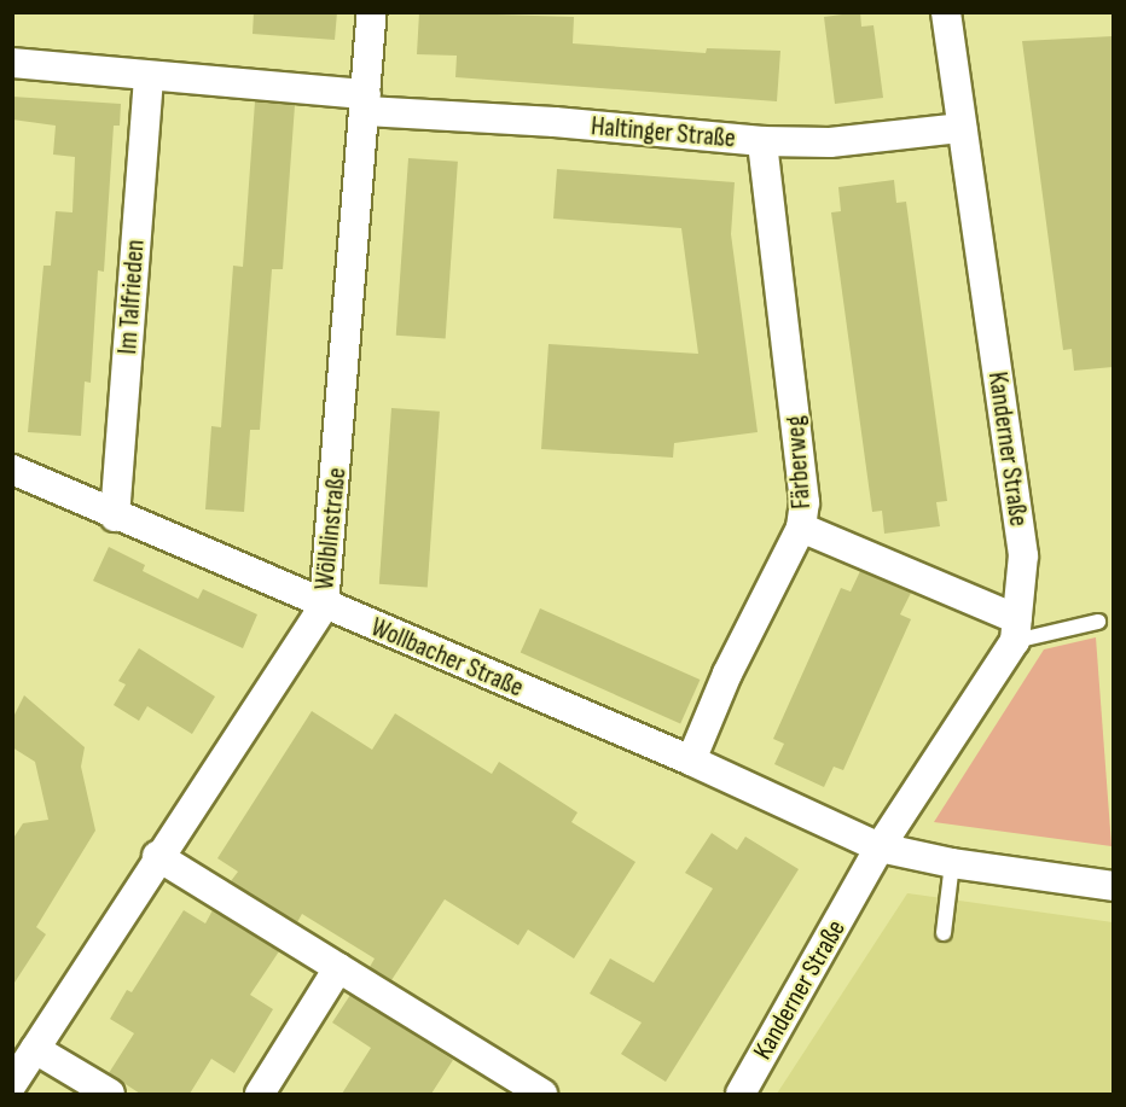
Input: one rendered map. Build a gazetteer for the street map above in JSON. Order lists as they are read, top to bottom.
{
  "streets": {
    "street": [
      "Haltinger Straße",
      "Im Talfrieden",
      "Kanderner Straße",
      "Färberweg",
      "Wölblinstraße",
      "Wollbacher Straße"
    ]
  },
  "crossings": [
    ["Haltinger Straße", "Im Talfrieden"],
    ["Haltinger Straße", "Kanderner Straße"],
    ["Haltinger Straße", "Färberweg"],
    ["Haltinger Straße", "Wölblinstraße"],
    ["Im Talfrieden", "Wollbacher Straße"],
    ["Kanderner Straße", "Wollbacher Straße"],
    ["Färberweg", "Wollbacher Straße"],
    ["Wölblinstraße", "Wollbacher Straße"]
  ]
}
